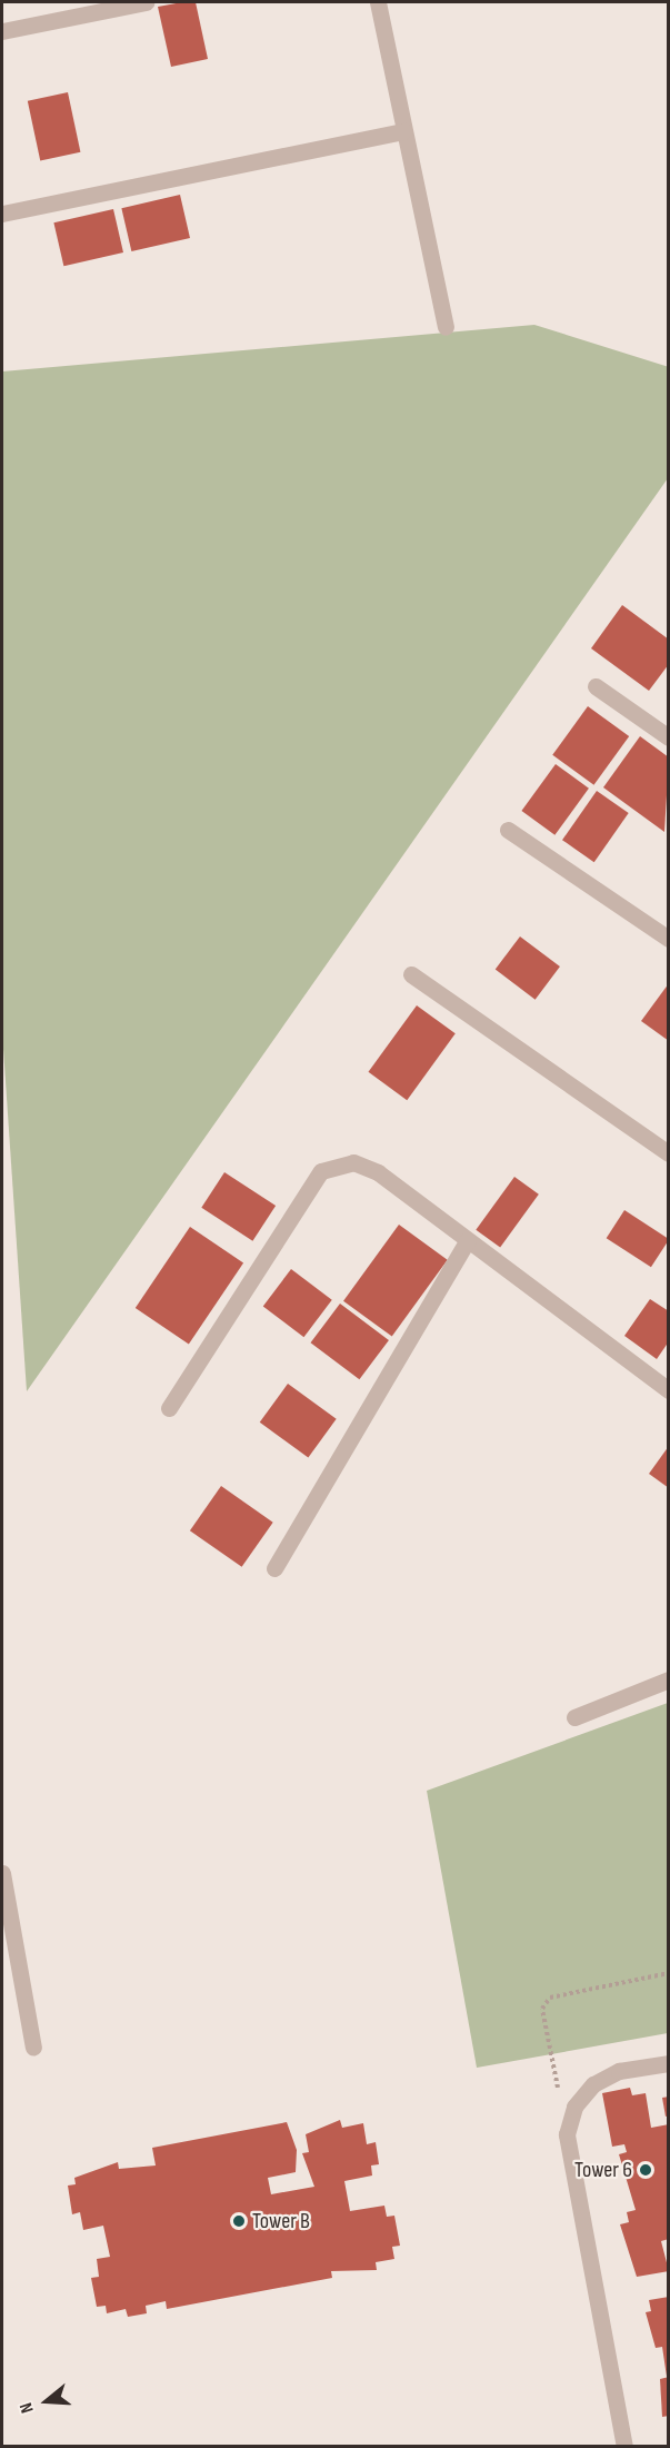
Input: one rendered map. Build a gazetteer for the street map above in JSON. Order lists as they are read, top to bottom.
{
  "places": ["Tower 6", "Tower B"],
  "north": "left"
}
